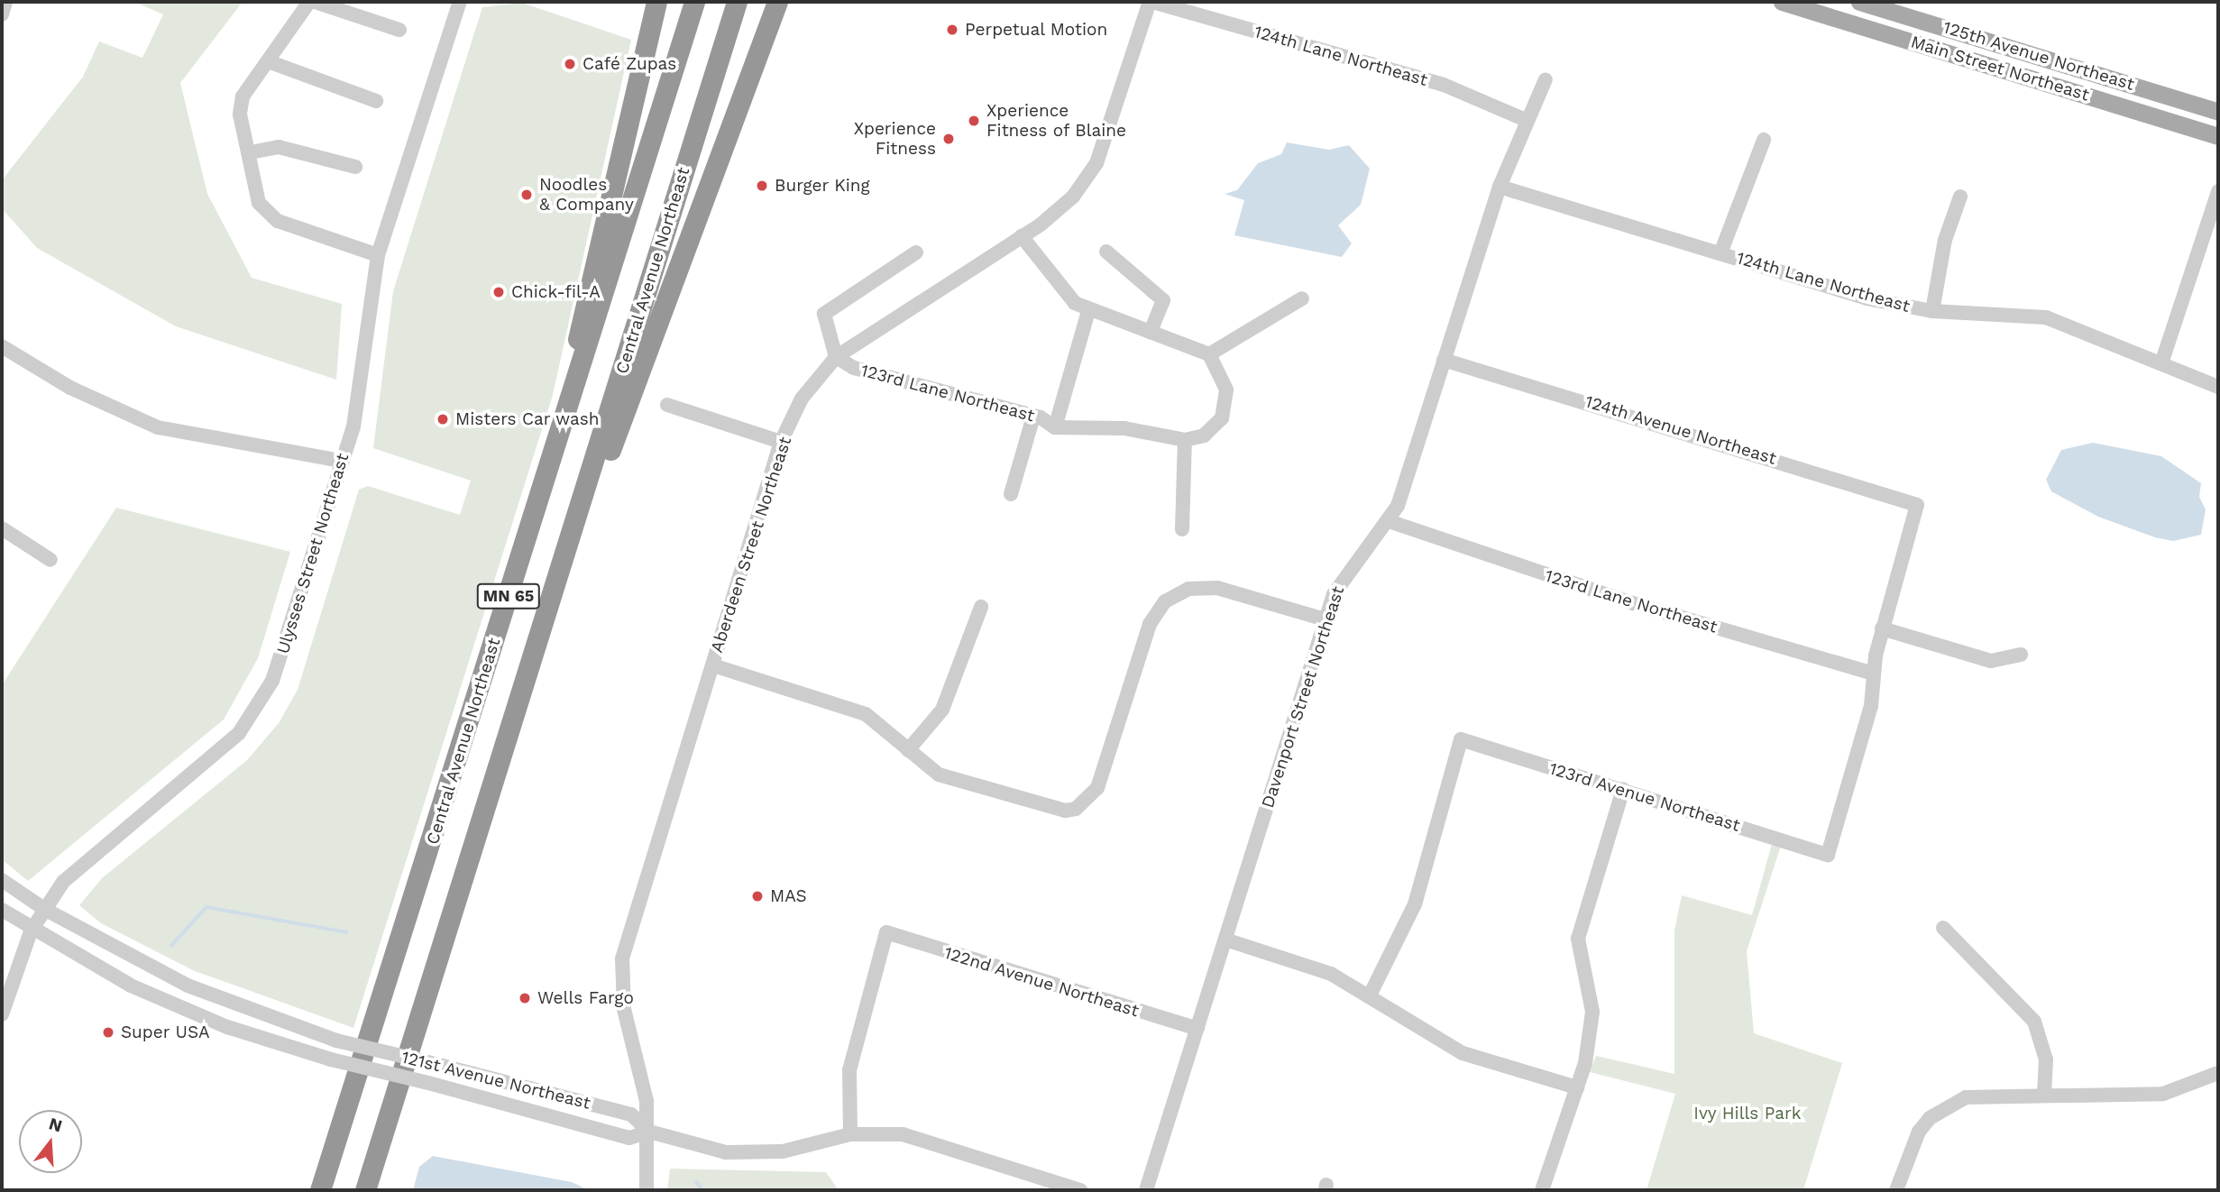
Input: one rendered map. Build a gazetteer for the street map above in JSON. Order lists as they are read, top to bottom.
{
  "streets": {
    "highway": ["Central Avenue Northeast", "MN 65"],
    "main road": ["125th Avenue Northeast", "Main Street Northeast"],
    "street": [
      "124th Lane Northeast",
      "123rd Lane Northeast",
      "124th Avenue Northeast",
      "Aberdeen Street Northeast",
      "Ulysses Street Northeast",
      "Davenport Street Northeast",
      "123rd Avenue Northeast",
      "122nd Avenue Northeast",
      "121st Avenue Northeast"
    ]
  },
  "crossings": [
    ["124th Lane Northeast", "Aberdeen Street Northeast"],
    ["124th Lane Northeast", "Davenport Street Northeast"],
    ["123rd Lane Northeast", "Aberdeen Street Northeast"],
    ["123rd Lane Northeast", "Davenport Street Northeast"],
    ["123rd Lane Northeast", "123rd Avenue Northeast"],
    ["124th Avenue Northeast", "Davenport Street Northeast"],
    ["Aberdeen Street Northeast", "121st Avenue Northeast"],
    ["Ulysses Street Northeast", "121st Avenue Northeast"],
    ["Davenport Street Northeast", "122nd Avenue Northeast"],
    ["122nd Avenue Northeast", "121st Avenue Northeast"]
  ],
  "parks": ["Ivy Hills Park"],
  "places": [
    "Perpetual Motion",
    "Café Zupas",
    "Xperience Fitness of Blaine",
    "Xperience Fitness",
    "Burger King",
    "Noodles & Company",
    "Chick-fil-A",
    "Misters Car wash",
    "MAS",
    "Wells Fargo",
    "Super USA"
  ],
  "north": "top"
}
